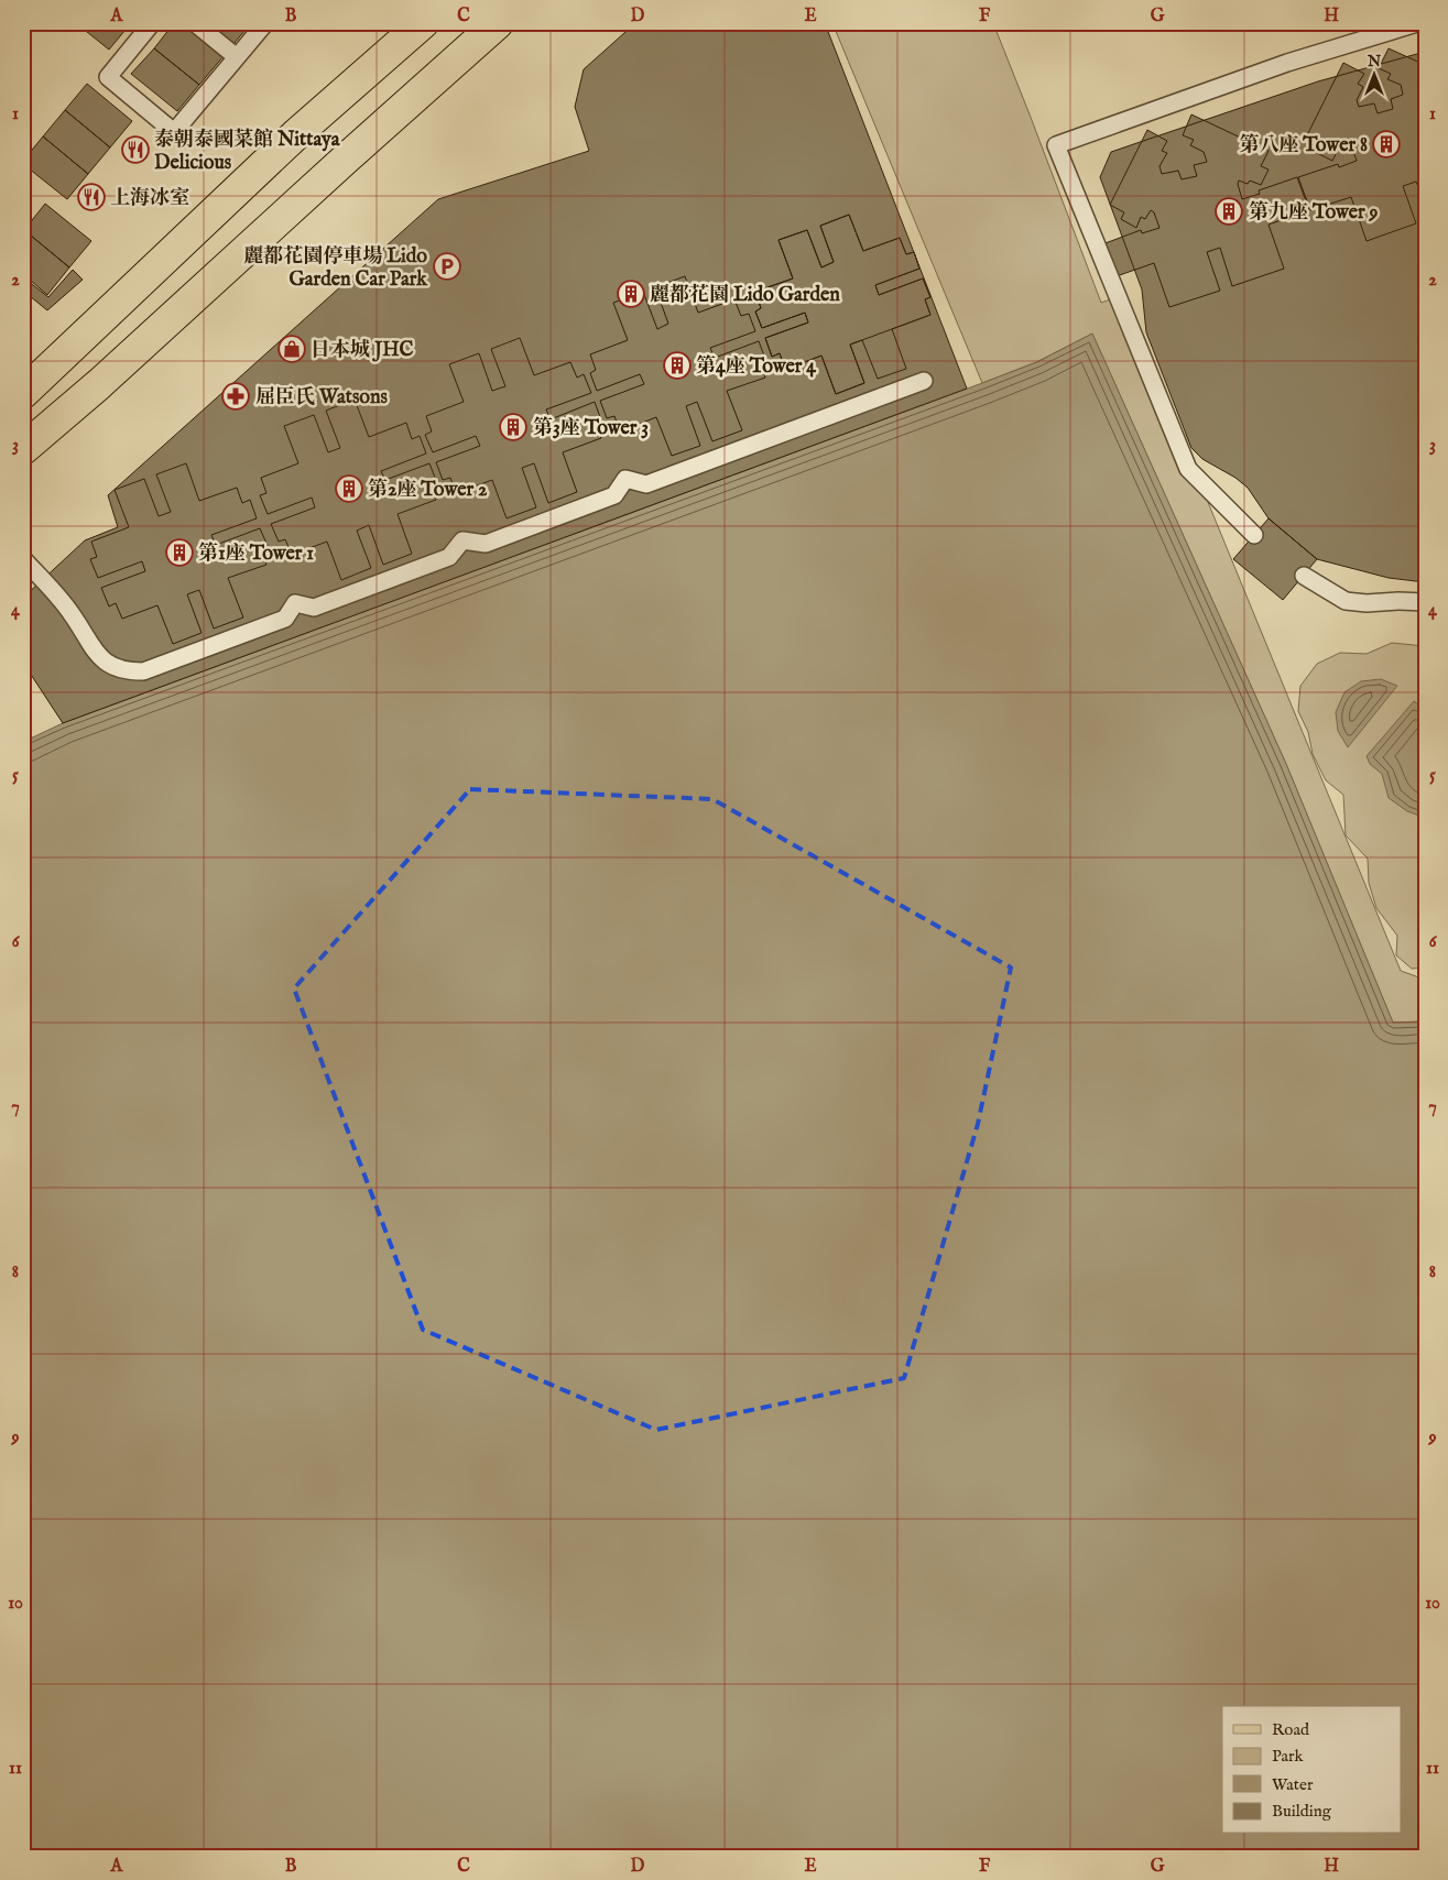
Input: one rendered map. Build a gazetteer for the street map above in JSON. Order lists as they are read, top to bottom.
{
  "places": {
    "building": [
      "第八座 Tower 8",
      "第九座 Tower 9",
      "麗都花園 Lido Garden",
      "第4座 Tower 4",
      "第3座 Tower 3",
      "第2座 Tower 2",
      "第1座 Tower 1"
    ],
    "restaurant": ["泰朝泰國菜館 Nittaya Delicious", "上海冰室"],
    "parking": ["麗都花園停車場 Lido Garden Car Park"],
    "shop": ["日本城 JHC"],
    "pharmacy": ["屈臣氏 Watsons"]
  },
  "legend": [
    "Road",
    "Park",
    "Water",
    "Building"
  ],
  "north": "top",
  "grid": {
    "columns": [
      "A",
      "B",
      "C",
      "D",
      "E",
      "F",
      "G",
      "H"
    ],
    "rows": [
      "1",
      "2",
      "3",
      "4",
      "5",
      "6",
      "7",
      "8",
      "9",
      "10",
      "11"
    ]
  }
}
